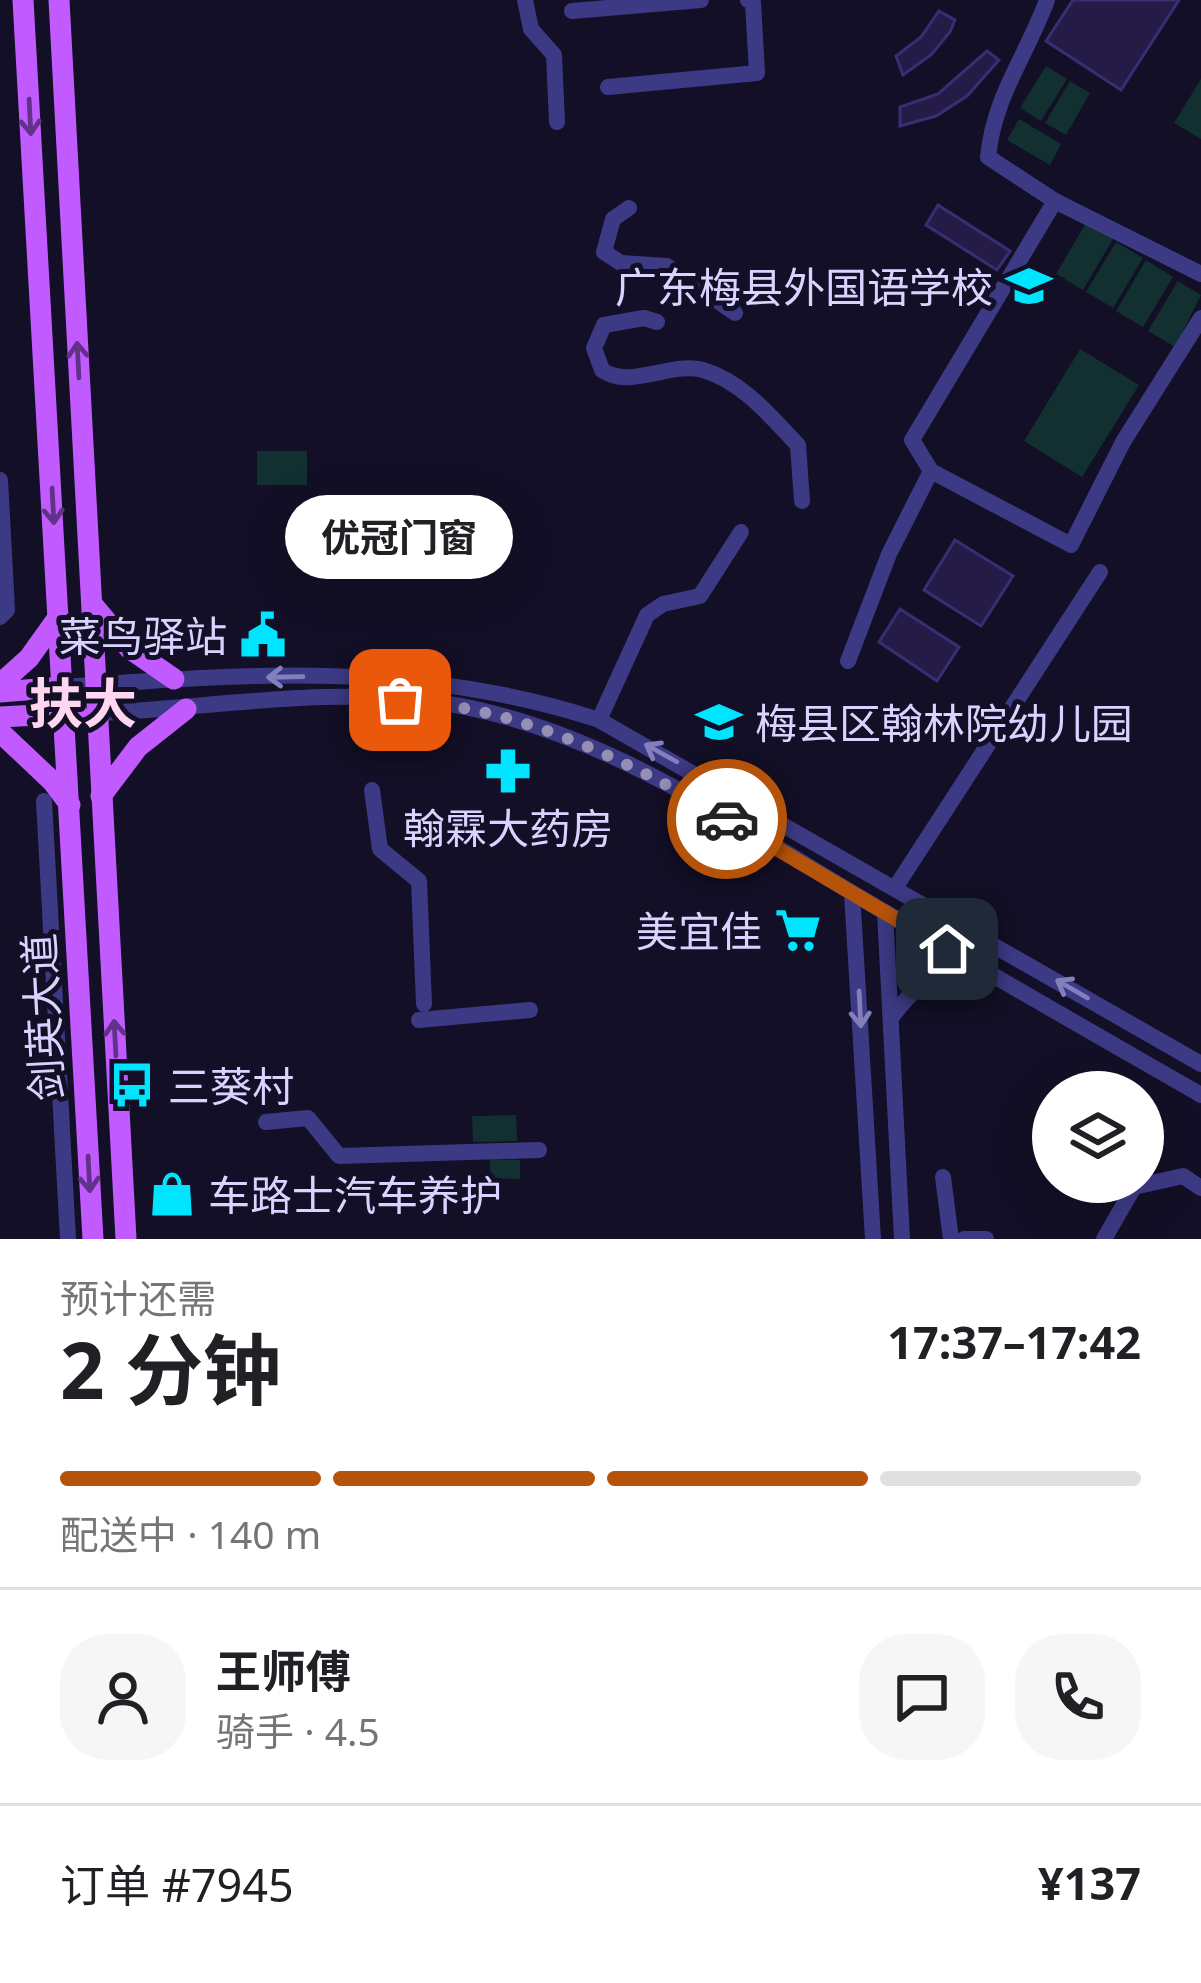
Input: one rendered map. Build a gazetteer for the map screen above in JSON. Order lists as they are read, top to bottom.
{
  "streets": {
    "main road": ["剑英大道"]
  },
  "districts": ["扶大"],
  "places": {
    "school or university": ["广东梅县外国语学校", "梅县区翰林院幼儿园"],
    "public building": ["菜鸟驿站"],
    "other": ["优冠门窗"],
    "pharmacy": ["翰霖大药房"],
    "supermarket": ["美宜佳"],
    "bus stop": ["三葵村"],
    "shop": ["车路士汽车养护"]
  },
  "page": {
    "bubble": "优冠门窗",
    "heading": ["2 分钟", "预计还需", "17:37–17:42"],
    "panel": [
      "王师傅",
      "骑手 · 4.5",
      "订单 #7945",
      "¥137"
    ],
    "bar": "配送中 · 140 m"
  }
}
